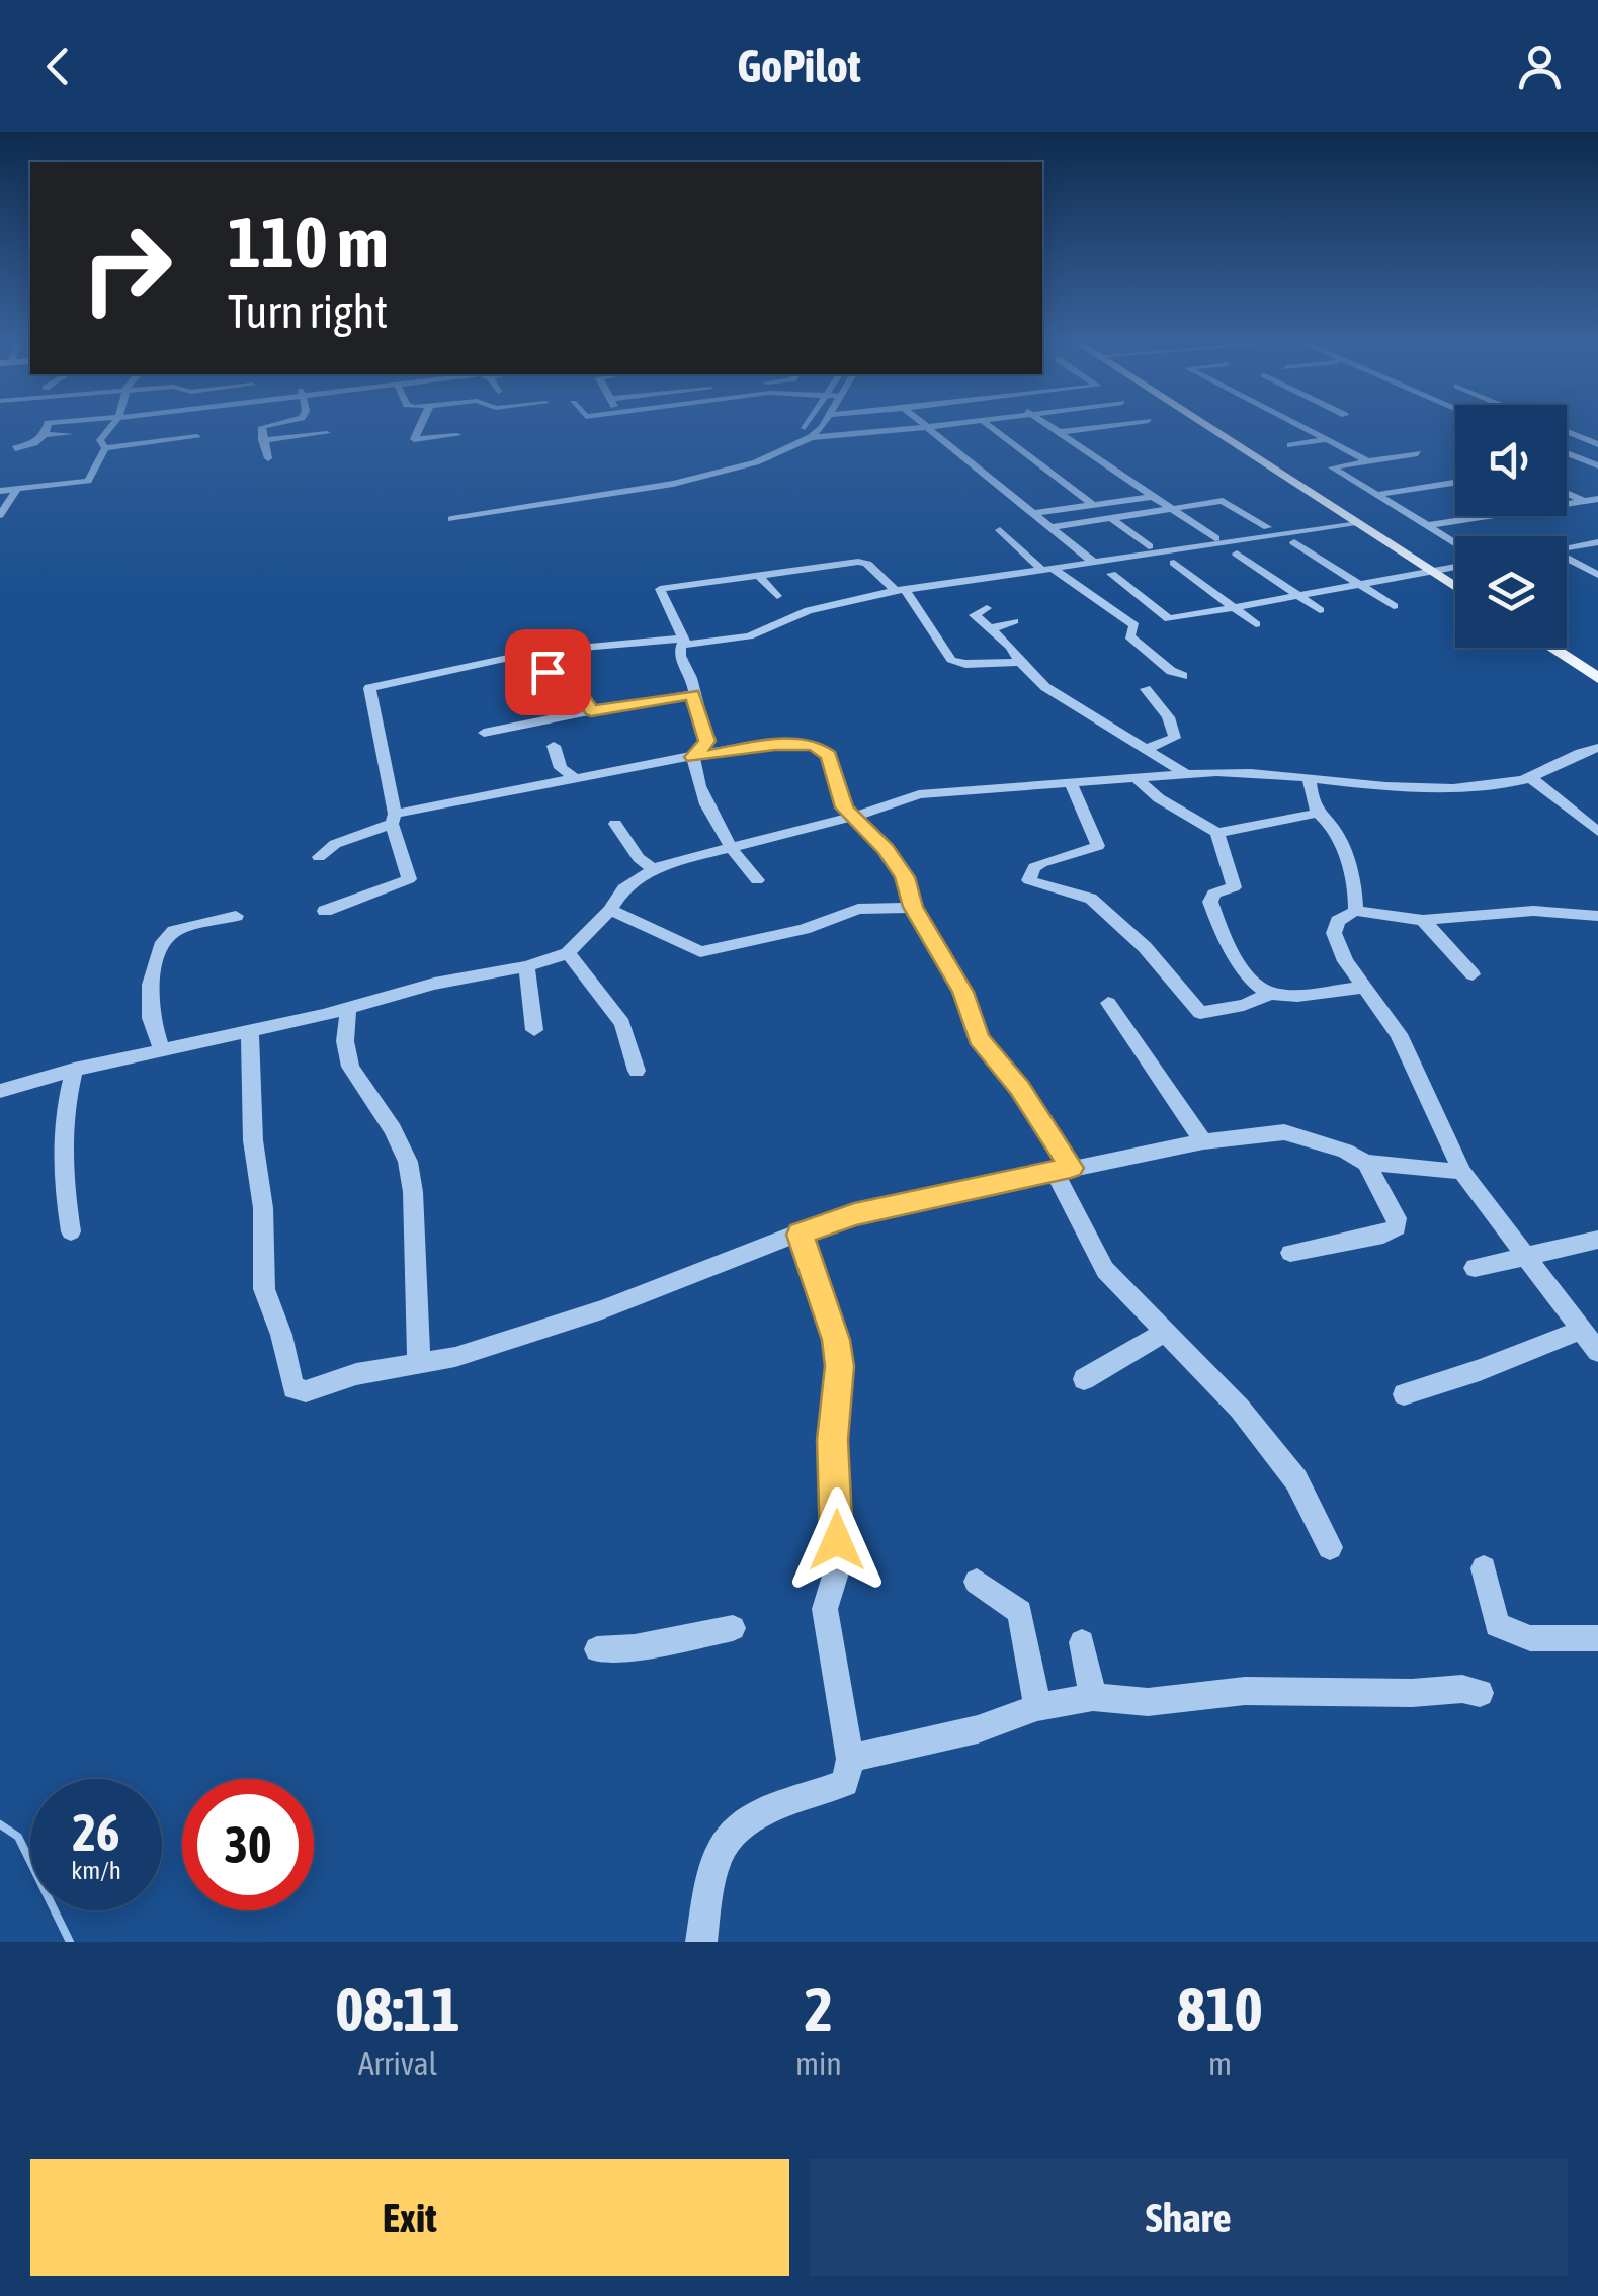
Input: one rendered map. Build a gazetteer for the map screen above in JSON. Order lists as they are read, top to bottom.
{
  "page": {
    "header": "GoPilot",
    "turn": ["110 m", "Turn right"],
    "speed": "26 km/h",
    "limit": "30",
    "eta": [
      "08:11",
      "Arrival",
      "2",
      "min",
      "810",
      "m"
    ],
    "buttons": ["Exit", "Share"]
  }
}
